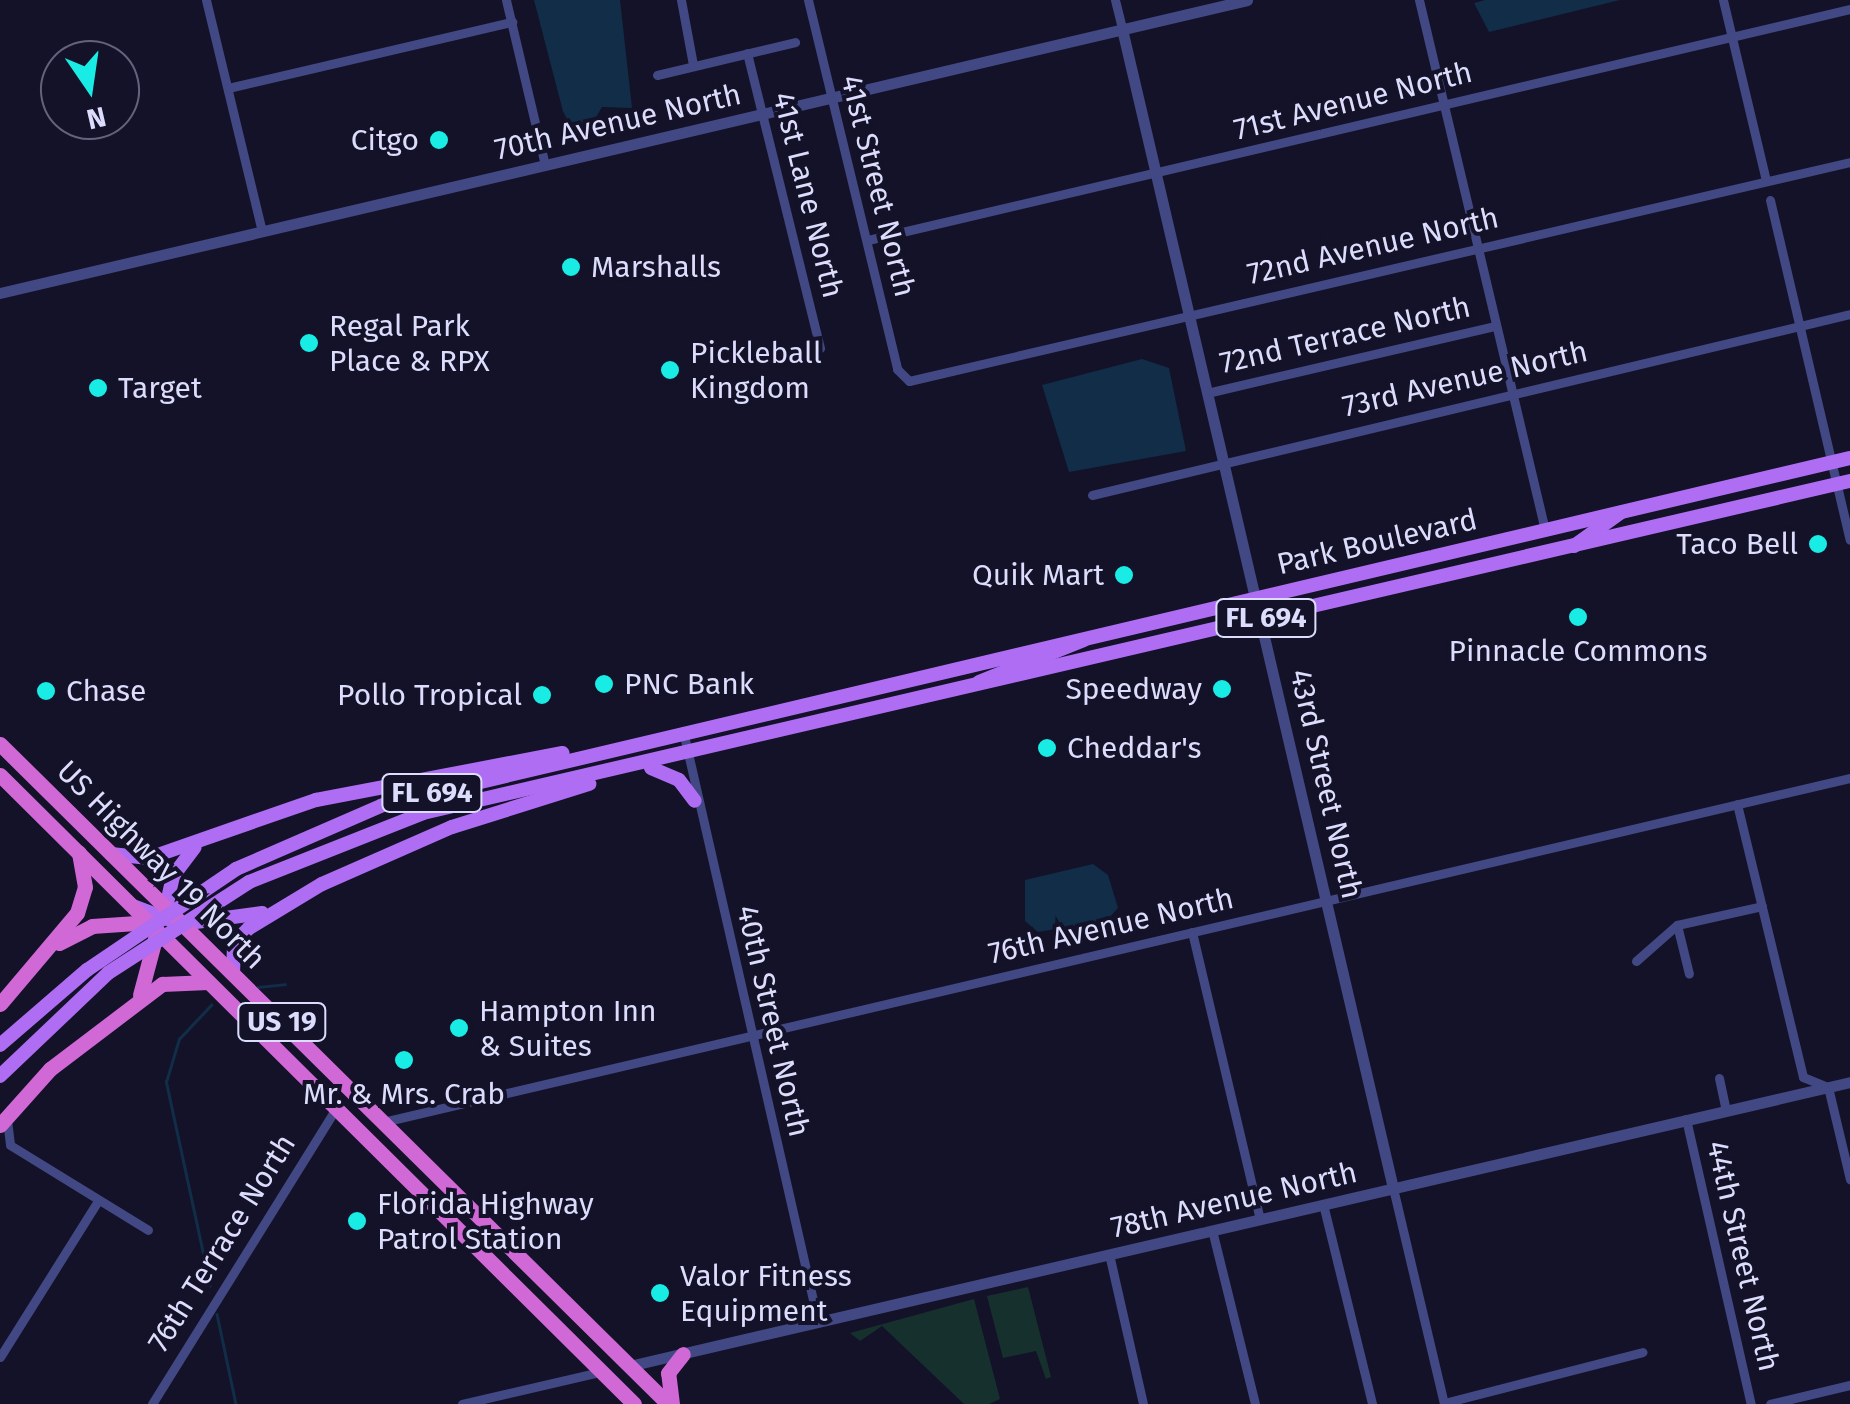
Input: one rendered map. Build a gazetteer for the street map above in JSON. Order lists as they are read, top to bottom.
{
  "streets": {
    "highway": ["US Highway 19 North", "US 19"],
    "main road": ["Park Boulevard", "FL 694"],
    "street": [
      "71st Avenue North",
      "70th Avenue North",
      "41st Street North",
      "41st Lane North",
      "72nd Avenue North",
      "72nd Terrace North",
      "73rd Avenue North",
      "43rd Street North",
      "76th Avenue North",
      "40th Street North",
      "78th Avenue North",
      "76th Terrace North",
      "44th Street North"
    ]
  },
  "crossings": [
    ["71st Avenue North", "41st Street North"],
    ["71st Avenue North", "43rd Street North"],
    ["70th Avenue North", "41st Street North"],
    ["70th Avenue North", "41st Lane North"],
    ["70th Avenue North", "43rd Street North"],
    ["41st Street North", "72nd Avenue North"],
    ["72nd Avenue North", "43rd Street North"],
    ["72nd Terrace North", "43rd Street North"],
    ["73rd Avenue North", "43rd Street North"],
    ["Park Boulevard", "FL 694"],
    ["Park Boulevard", "43rd Street North"],
    ["Park Boulevard", "40th Street North"],
    ["FL 694", "40th Street North"],
    ["43rd Street North", "76th Avenue North"],
    ["43rd Street North", "78th Avenue North"],
    ["US Highway 19 North", "76th Avenue North"],
    ["US Highway 19 North", "78th Avenue North"],
    ["US Highway 19 North", "76th Terrace North"],
    ["76th Avenue North", "40th Street North"],
    ["40th Street North", "78th Avenue North"],
    ["78th Avenue North", "44th Street North"]
  ],
  "places": [
    "Citgo",
    "Marshalls",
    "Regal Park Place & RPX",
    "Pickleball Kingdom",
    "Target",
    "Taco Bell",
    "Quik Mart",
    "Pinnacle Commons",
    "PNC Bank",
    "Speedway",
    "Chase",
    "Pollo Tropical",
    "Cheddar's",
    "Hampton Inn & Suites",
    "Mr. & Mrs. Crab",
    "Florida Highway Patrol Station",
    "Valor Fitness Equipment"
  ],
  "north": "bottom"
}
